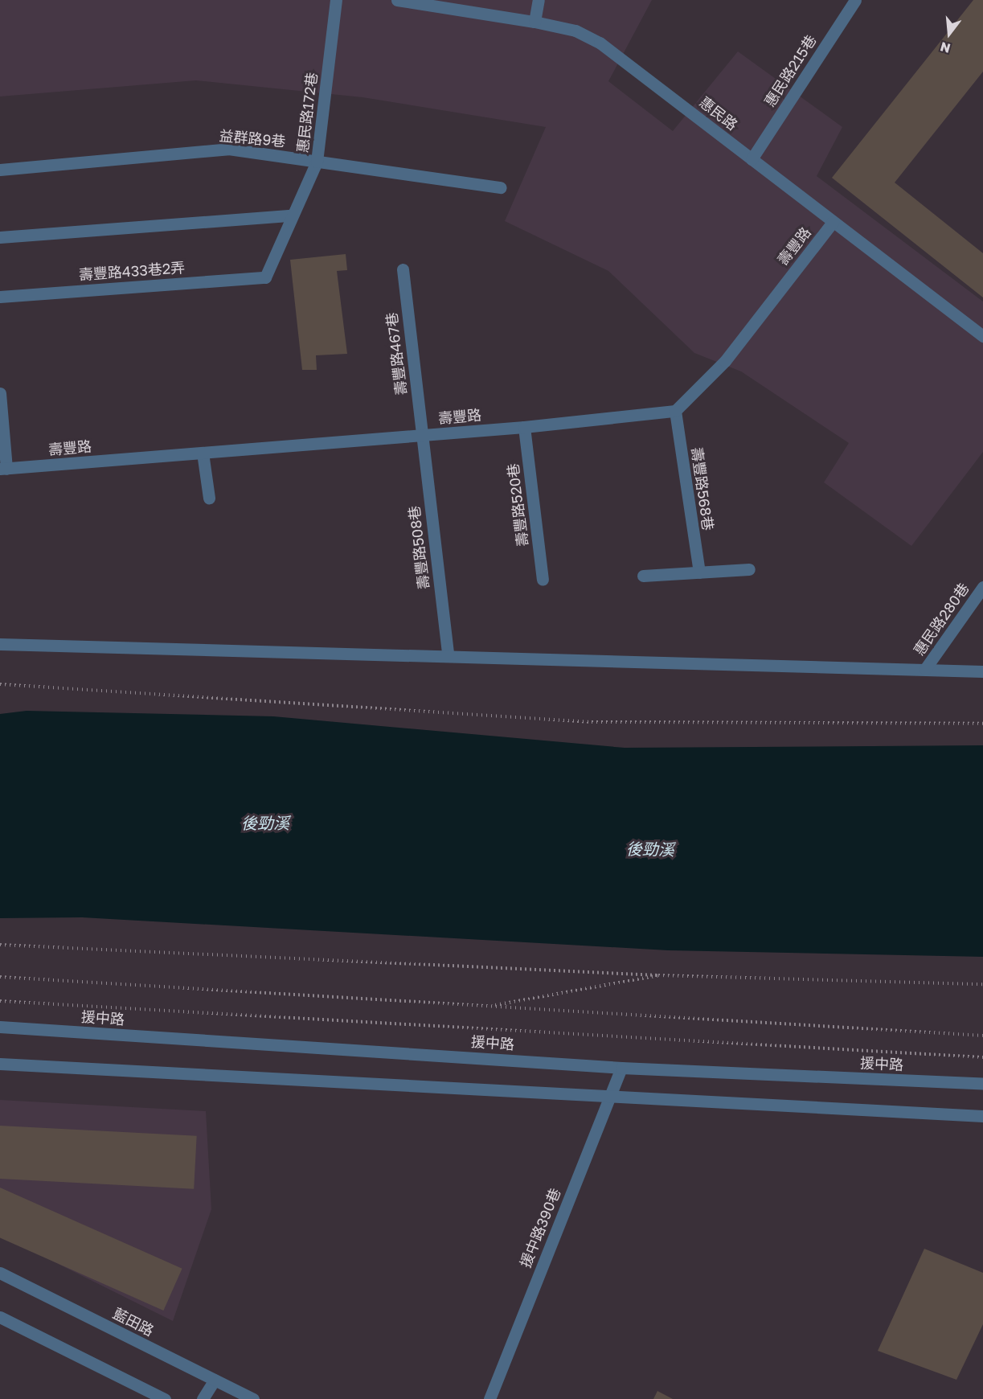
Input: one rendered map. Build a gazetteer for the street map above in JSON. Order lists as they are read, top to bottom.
{
  "streets": {
    "street": [
      "惠民路215巷",
      "惠民路172巷",
      "惠民路",
      "益群路9巷",
      "壽豐路",
      "壽豐路433巷2弄",
      "壽豐路467巷",
      "壽豐路568巷",
      "壽豐路520巷",
      "壽豐路508巷",
      "惠民路280巷",
      "援中路",
      "援中路390巷",
      "藍田路"
    ]
  },
  "crossings": [
    ["惠民路215巷", "惠民路"],
    ["惠民路172巷", "益群路9巷"],
    ["惠民路172巷", "壽豐路433巷2弄"],
    ["惠民路", "壽豐路"],
    ["壽豐路", "壽豐路467巷"],
    ["壽豐路", "壽豐路568巷"],
    ["壽豐路", "壽豐路520巷"],
    ["壽豐路", "壽豐路508巷"],
    ["壽豐路467巷", "壽豐路508巷"],
    ["援中路", "援中路390巷"]
  ],
  "water": ["後勁溪"],
  "north": "bottom"
}
